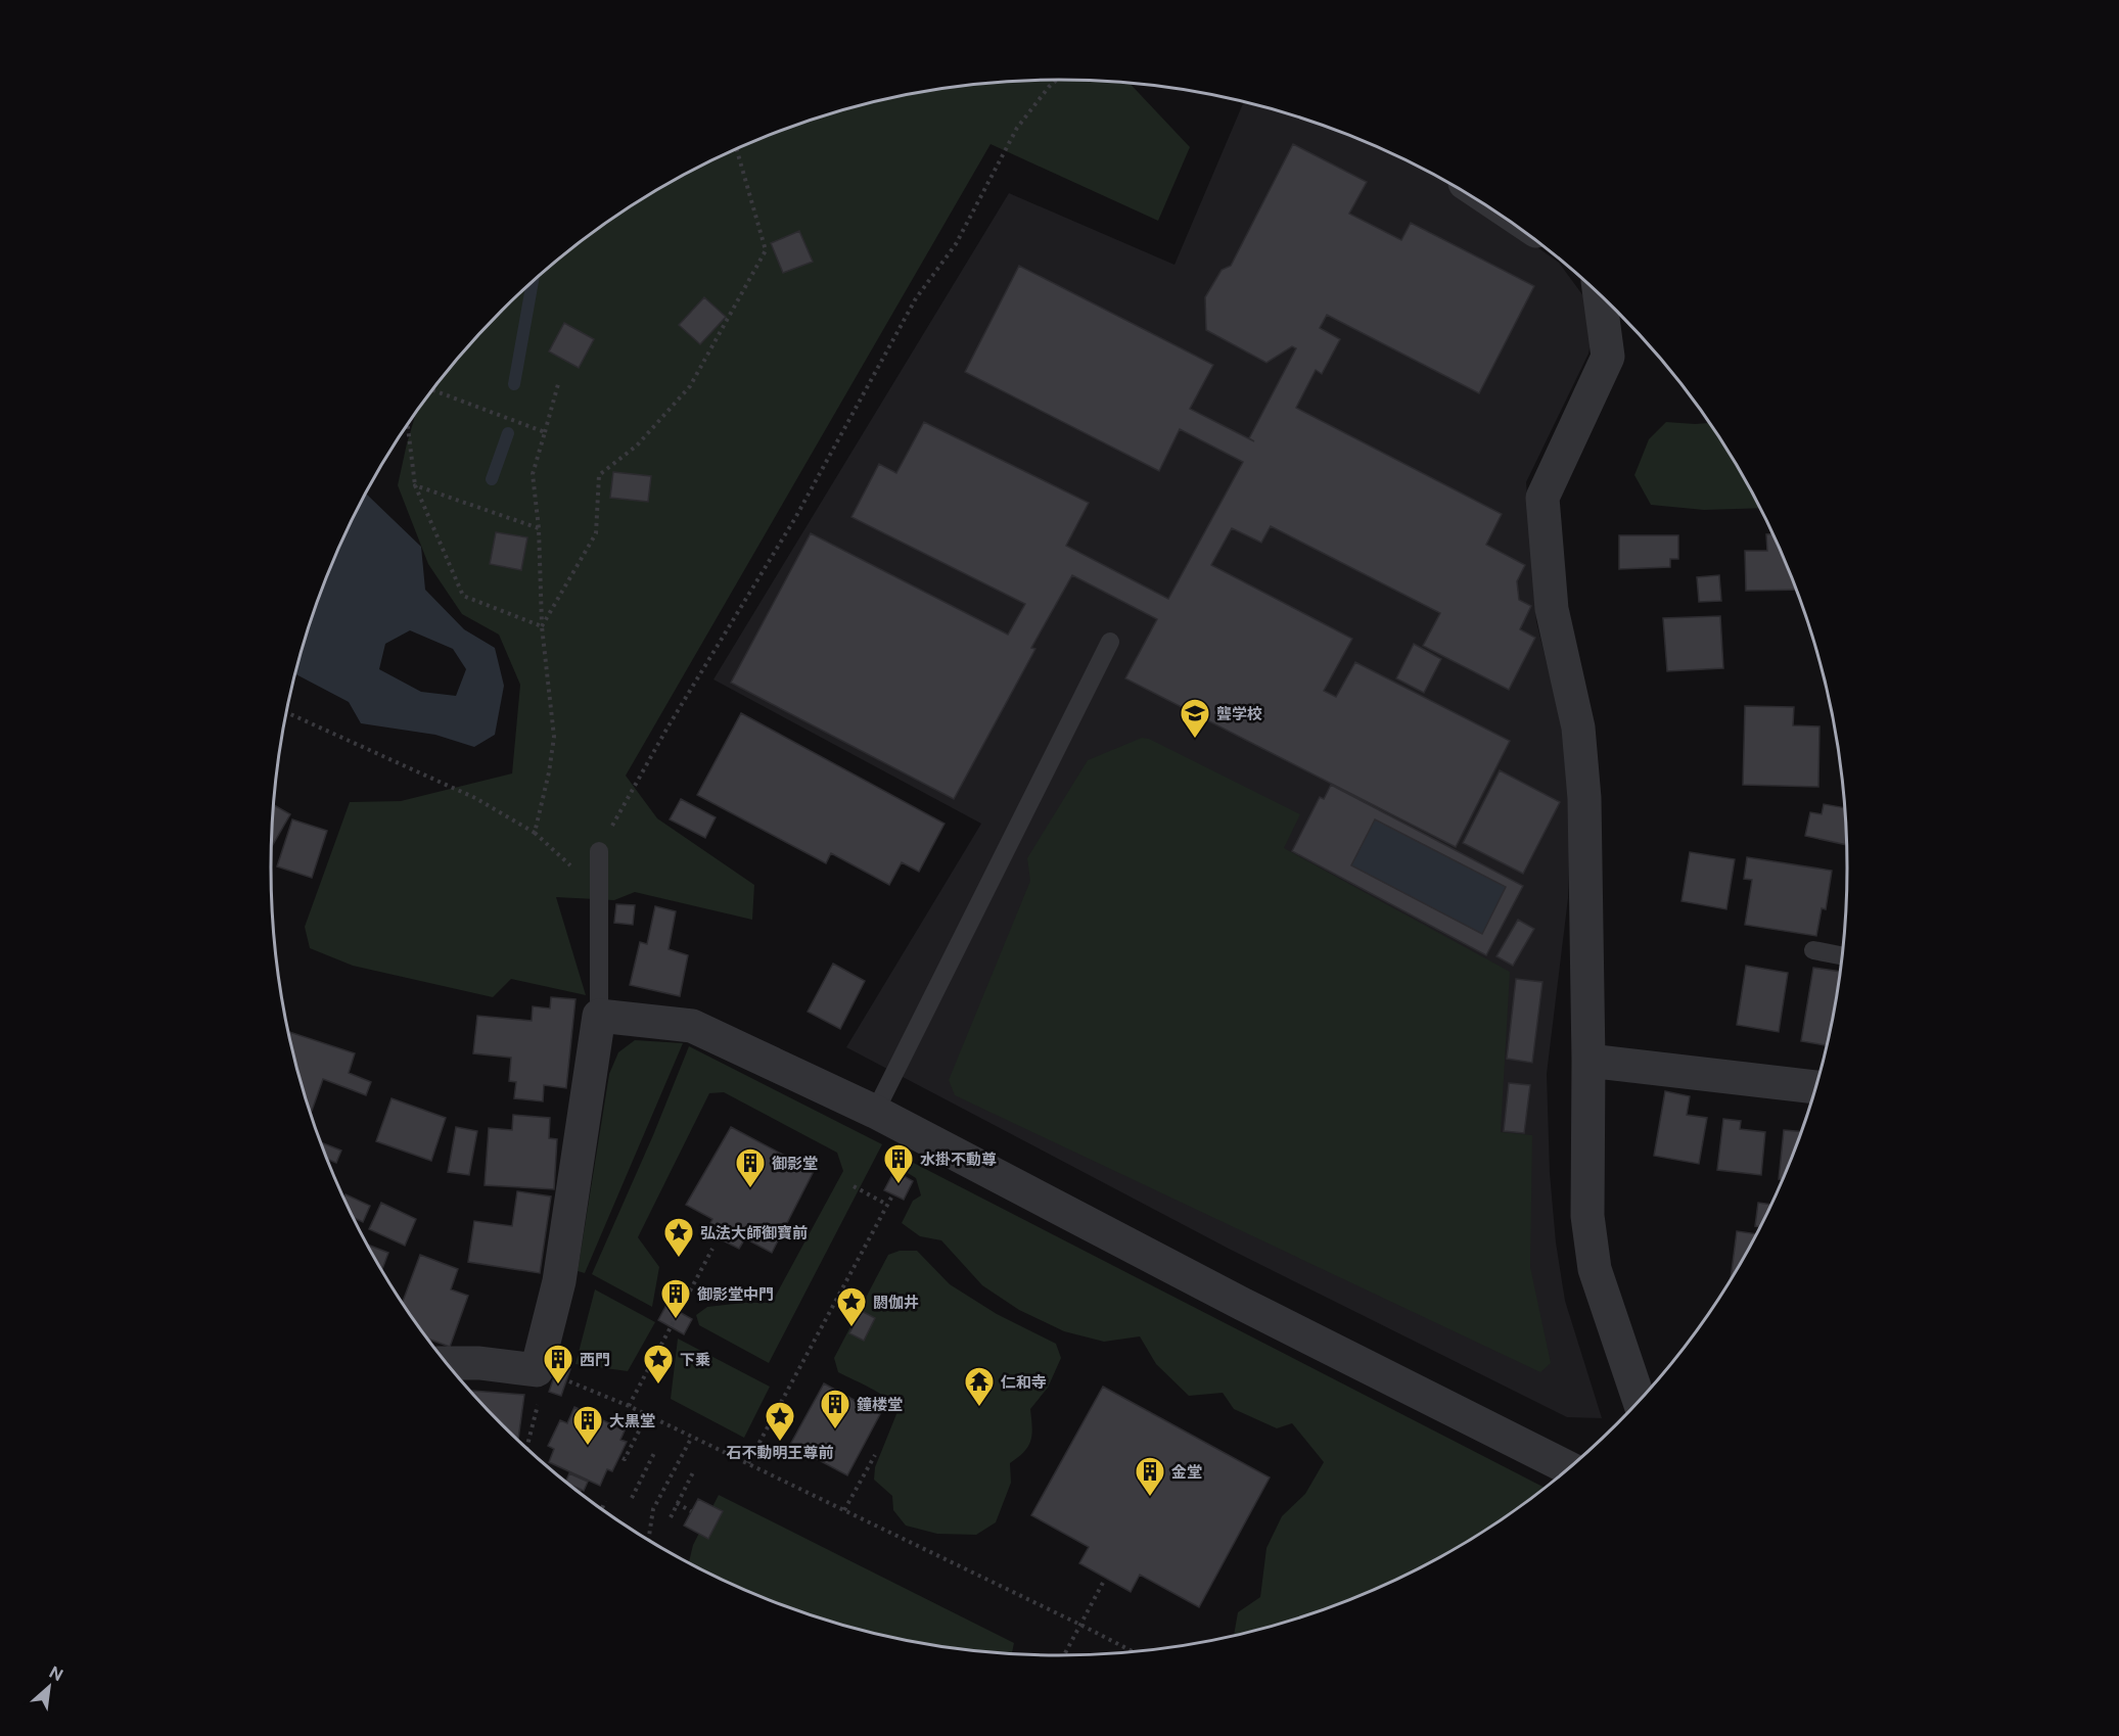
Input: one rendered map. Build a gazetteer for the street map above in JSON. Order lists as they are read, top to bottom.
{
  "places": {
    "school or university": ["聾学校"],
    "building": [
      "水掛不動尊",
      "御影堂",
      "御影堂中門",
      "西門",
      "鐘楼堂",
      "大黒堂",
      "金堂"
    ],
    "place": [
      "弘法大師御寶前",
      "閼伽井",
      "下乗",
      "石不動明王尊前"
    ],
    "temple": ["仁和寺"]
  },
  "north": "top right"
}
